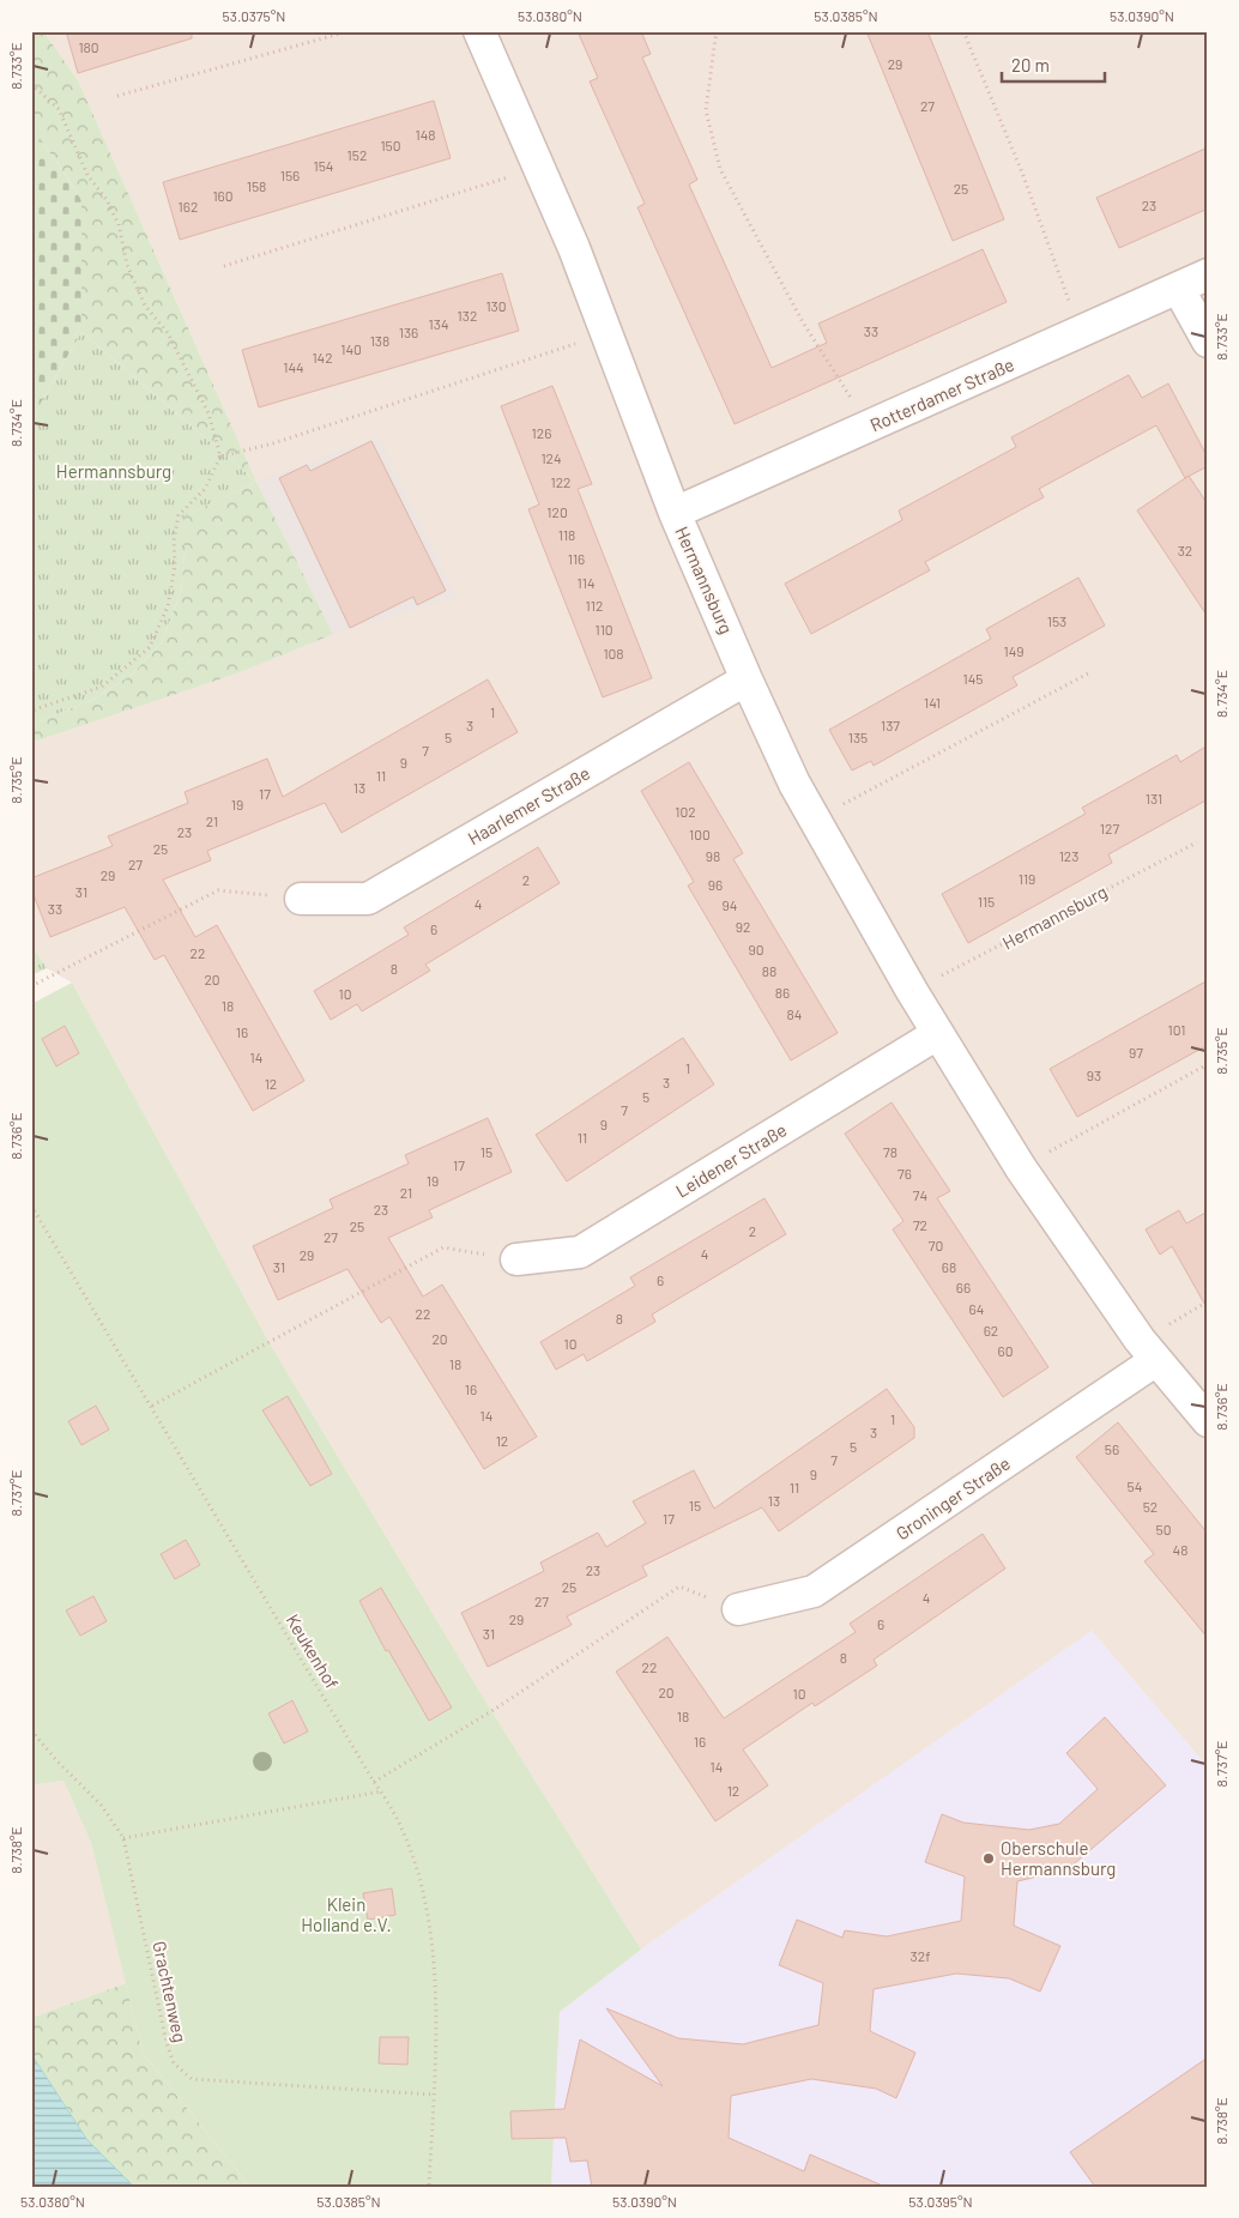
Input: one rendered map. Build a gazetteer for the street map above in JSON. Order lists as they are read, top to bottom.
{
  "streets": {
    "street": [
      "Rotterdamer Straße",
      "Hermannsburg",
      "Haarlemer Straße",
      "Leidener Straße",
      "Groninger Straße"
    ],
    "path": ["Keukenhof", "Grachtenweg"]
  },
  "crossings": [
    ["Rotterdamer Straße", "Hermannsburg"],
    ["Hermannsburg", "Haarlemer Straße"],
    ["Hermannsburg", "Leidener Straße"],
    ["Hermannsburg", "Groninger Straße"],
    ["Keukenhof", "Grachtenweg"]
  ],
  "parks": ["Hermannsburg", "Klein Holland e.V."],
  "places": ["Oberschule Hermannsburg"],
  "house_numbers": [
    "180",
    "29",
    "27",
    "148",
    "150",
    "152",
    "154",
    "156",
    "158",
    "25",
    "160",
    "23",
    "162",
    "130",
    "132",
    "134",
    "33",
    "136",
    "138",
    "140",
    "142",
    "144",
    "126",
    "124",
    "122",
    "120",
    "118",
    "32",
    "116",
    "114",
    "112",
    "153",
    "110",
    "149",
    "108",
    "145",
    "141",
    "1",
    "3",
    "137",
    "5",
    "135",
    "7",
    "9",
    "11",
    "13",
    "17",
    "131",
    "19",
    "102",
    "21",
    "127",
    "23",
    "100",
    "25",
    "98",
    "123",
    "27",
    "29",
    "119",
    "2",
    "96",
    "31",
    "115",
    "4",
    "94",
    "33",
    "92",
    "6",
    "90",
    "22",
    "8",
    "88",
    "20",
    "86",
    "10",
    "18",
    "84",
    "101",
    "16",
    "97",
    "14",
    "1",
    "93",
    "3",
    "12",
    "5",
    "7",
    "9",
    "11",
    "15",
    "78",
    "17",
    "76",
    "19",
    "21",
    "74",
    "23",
    "72",
    "25",
    "2",
    "27",
    "70",
    "4",
    "29",
    "31",
    "68",
    "6",
    "66",
    "64",
    "22",
    "8",
    "62",
    "20",
    "10",
    "60",
    "18",
    "16",
    "14",
    "1",
    "3",
    "12",
    "5",
    "56",
    "7",
    "9",
    "54",
    "11",
    "13",
    "15",
    "52",
    "17",
    "50",
    "48",
    "23",
    "25",
    "4",
    "27",
    "29",
    "6",
    "31",
    "8",
    "22",
    "20",
    "10",
    "18",
    "16",
    "14",
    "12",
    "32f"
  ],
  "scale_bar": "20 m",
  "coordinates": [
    "53.0375°N",
    "53.0380°N",
    "53.0385°N",
    "53.0390°N",
    "8.733°E",
    "8.734°E",
    "8.735°E",
    "8.736°E",
    "8.737°E",
    "8.738°E",
    "53.0395°N"
  ]
}
